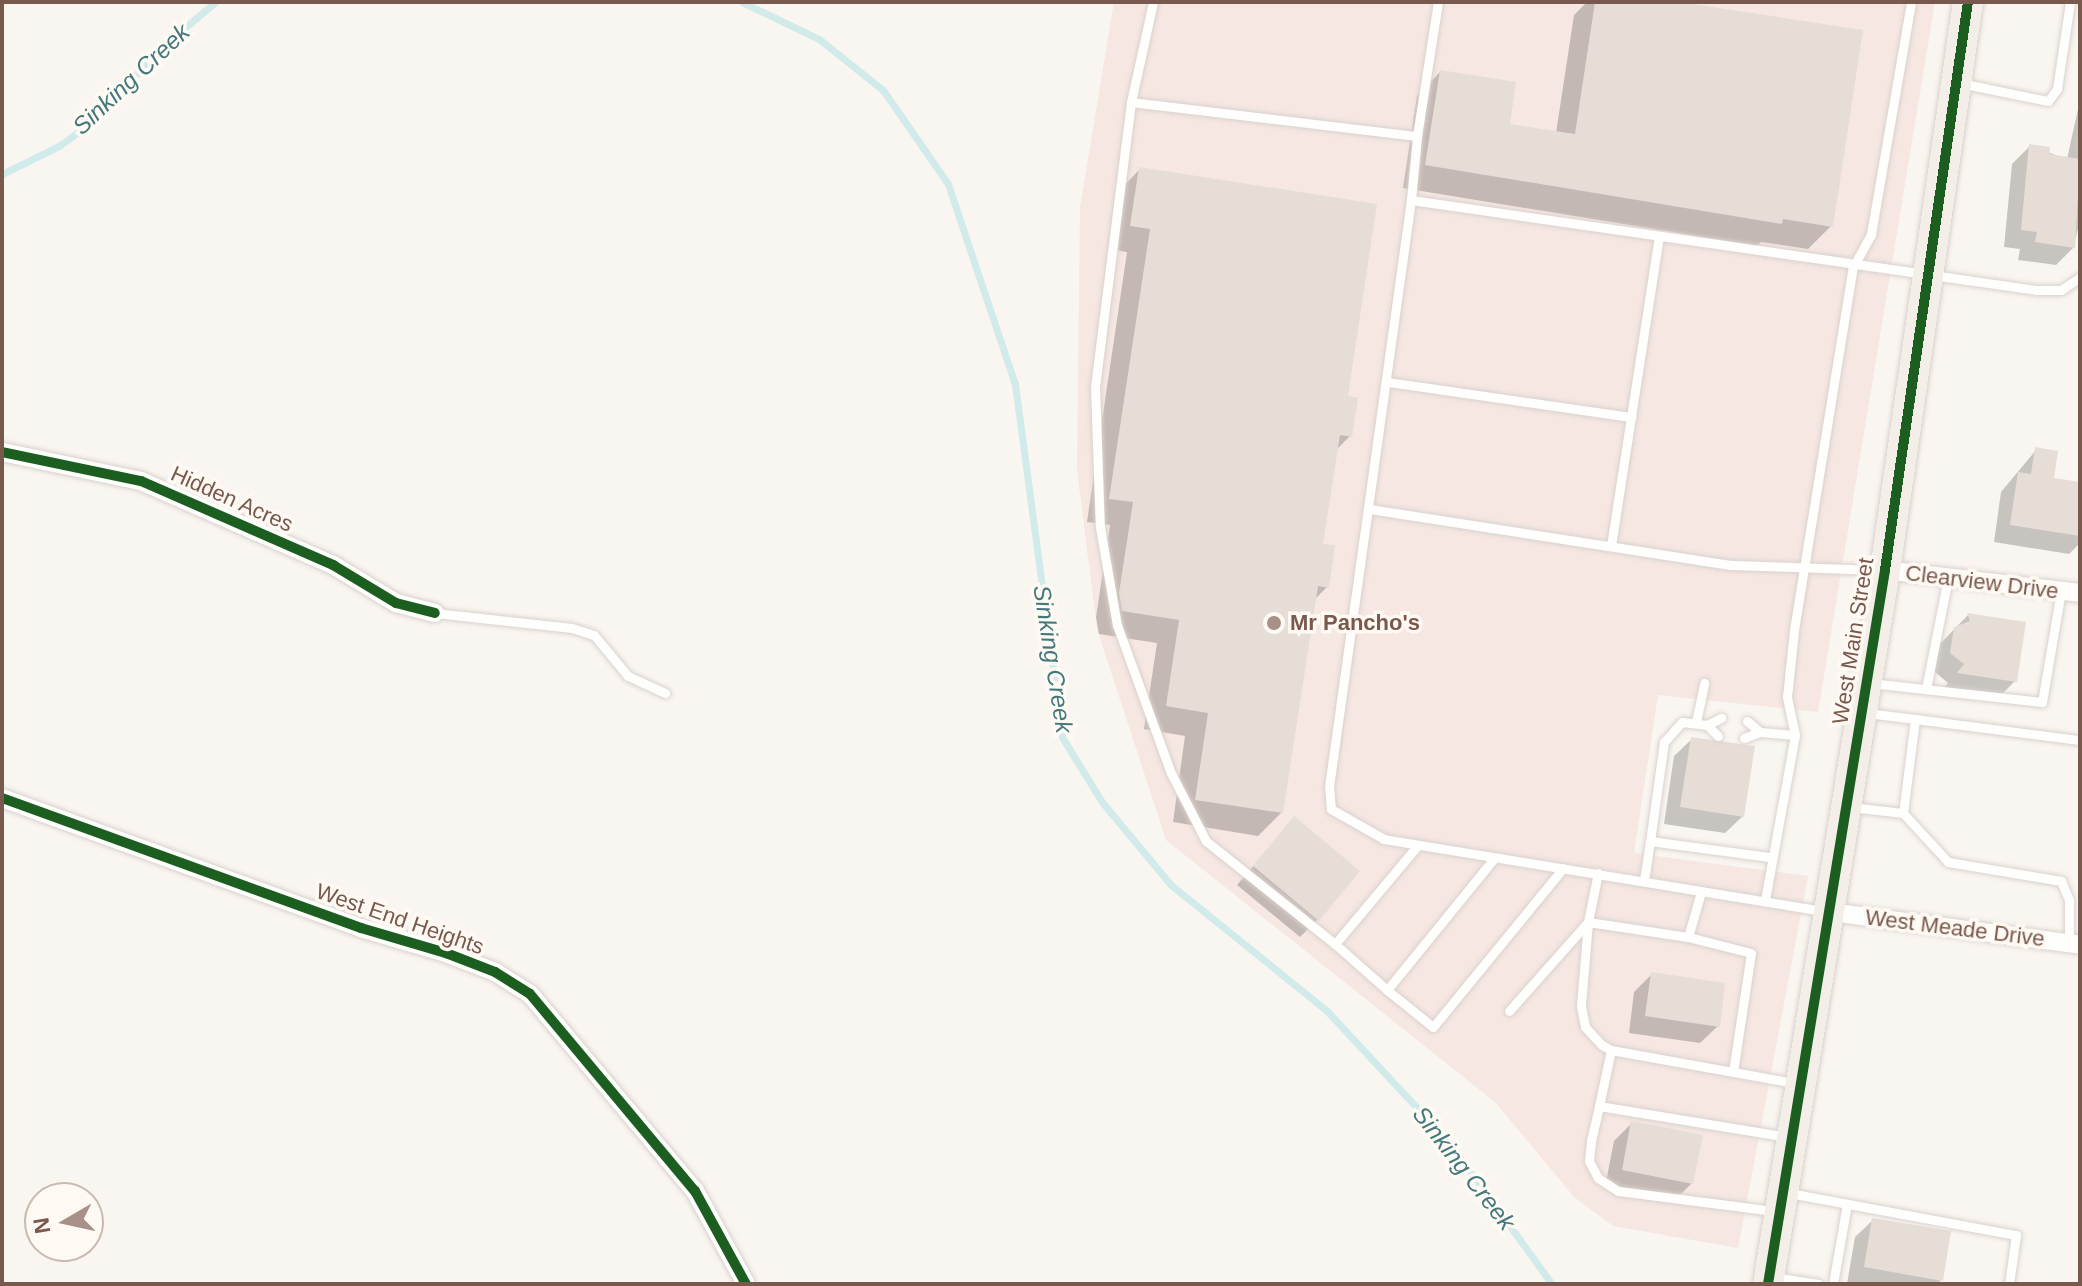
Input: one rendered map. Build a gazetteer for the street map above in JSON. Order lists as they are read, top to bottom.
{
  "streets": {
    "main road": ["West Main Street"],
    "street": [
      "Hidden Acres",
      "Clearview Drive",
      "West End Heights",
      "West Meade Drive"
    ]
  },
  "crossings": [
    ["Clearview Drive", "West Main Street"],
    ["West Main Street", "West Meade Drive"]
  ],
  "water": ["Sinking Creek"],
  "places": ["Mr Pancho's"],
  "north": "left"
}
